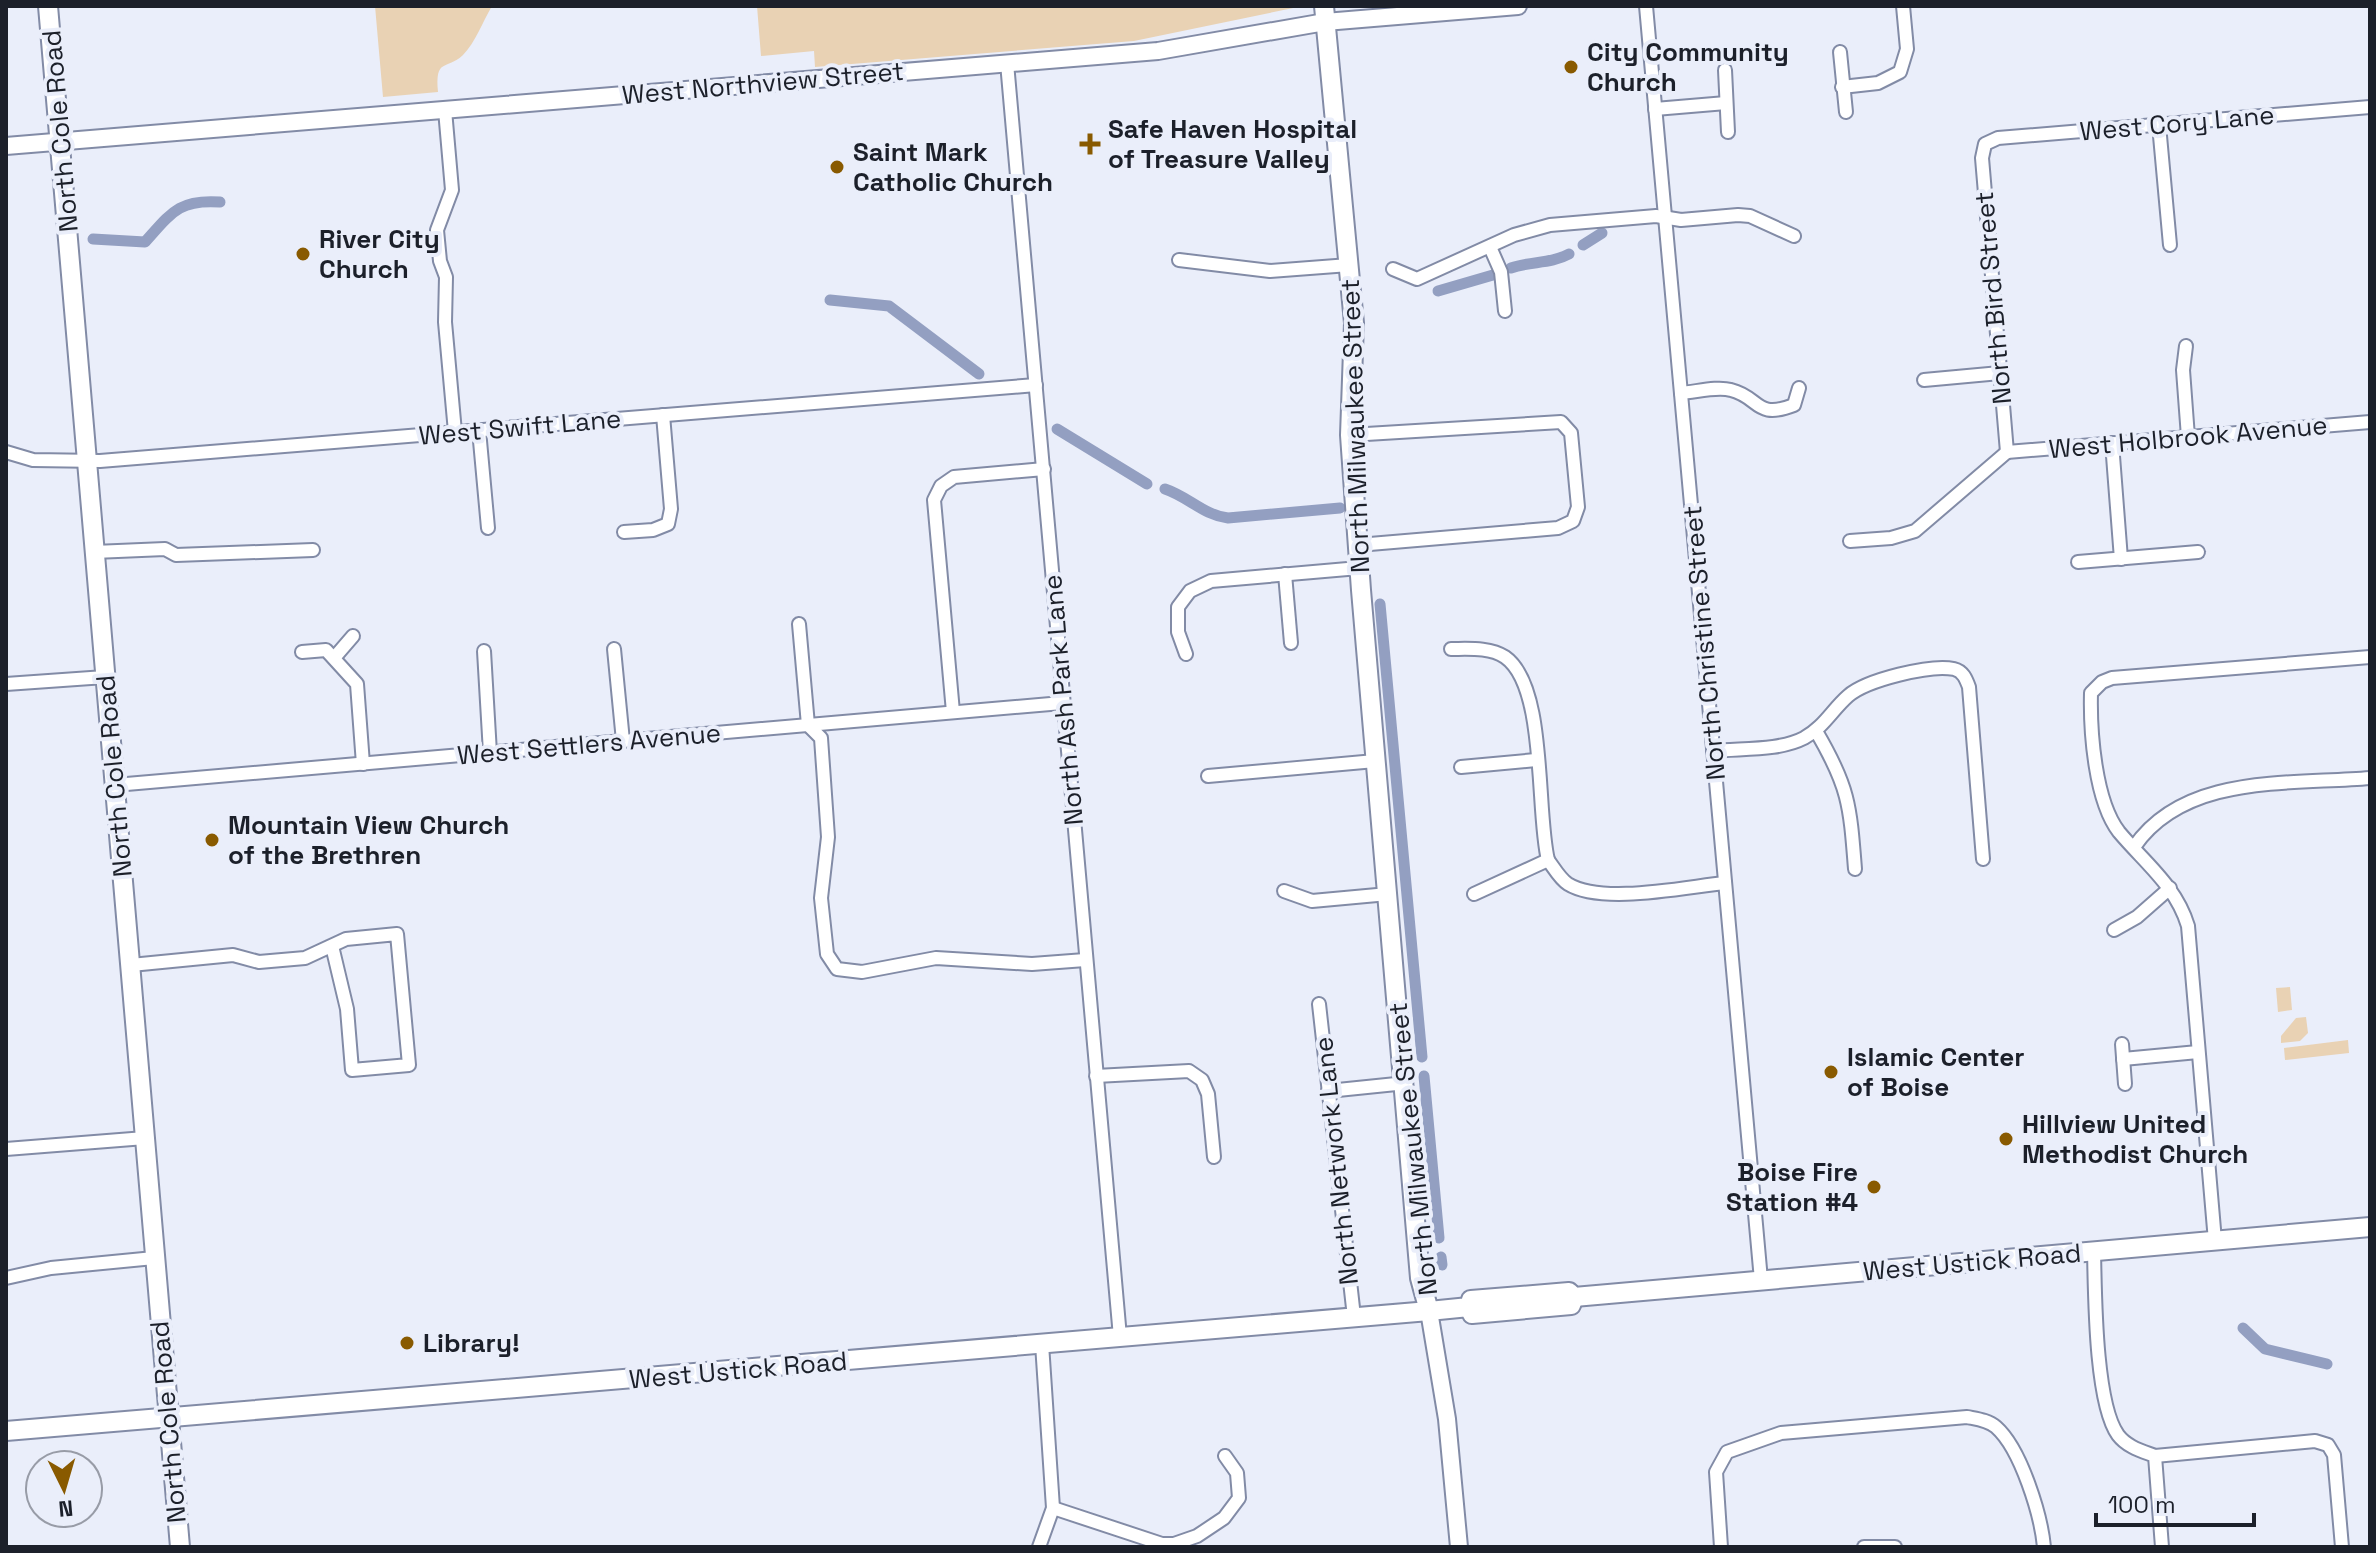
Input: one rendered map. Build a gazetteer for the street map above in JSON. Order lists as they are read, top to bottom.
{
  "streets": {
    "main road": ["North Cole Road", "North Milwaukee Street", "West Ustick Road"],
    "street": [
      "West Northview Street",
      "West Cory Lane",
      "North Bird Street",
      "West Swift Lane",
      "West Holbrook Avenue",
      "North Christine Street",
      "North Ash Park Lane",
      "West Settlers Avenue",
      "North Network Lane"
    ]
  },
  "crossings": [
    ["West Northview Street", "North Cole Road"],
    ["West Northview Street", "North Milwaukee Street"],
    ["West Northview Street", "North Ash Park Lane"],
    ["West Cory Lane", "North Bird Street"],
    ["North Cole Road", "West Swift Lane"],
    ["North Cole Road", "West Settlers Avenue"],
    ["North Cole Road", "West Ustick Road"],
    ["North Bird Street", "West Holbrook Avenue"],
    ["North Milwaukee Street", "West Ustick Road"],
    ["West Swift Lane", "North Ash Park Lane"],
    ["North Christine Street", "West Ustick Road"],
    ["North Ash Park Lane", "West Settlers Avenue"],
    ["North Ash Park Lane", "West Ustick Road"],
    ["North Network Lane", "West Ustick Road"]
  ],
  "places": {
    "other": [
      "City Community Church",
      "Saint Mark Catholic Church",
      "River City Church",
      "Mountain View Church of the Brethren",
      "Islamic Center of Boise",
      "Hillview United Methodist Church",
      "Boise Fire Station #4",
      "Library!"
    ],
    "health": ["Safe Haven Hospital of Treasure Valley"]
  },
  "scale_bar": "100 m",
  "north": "bottom"
}
